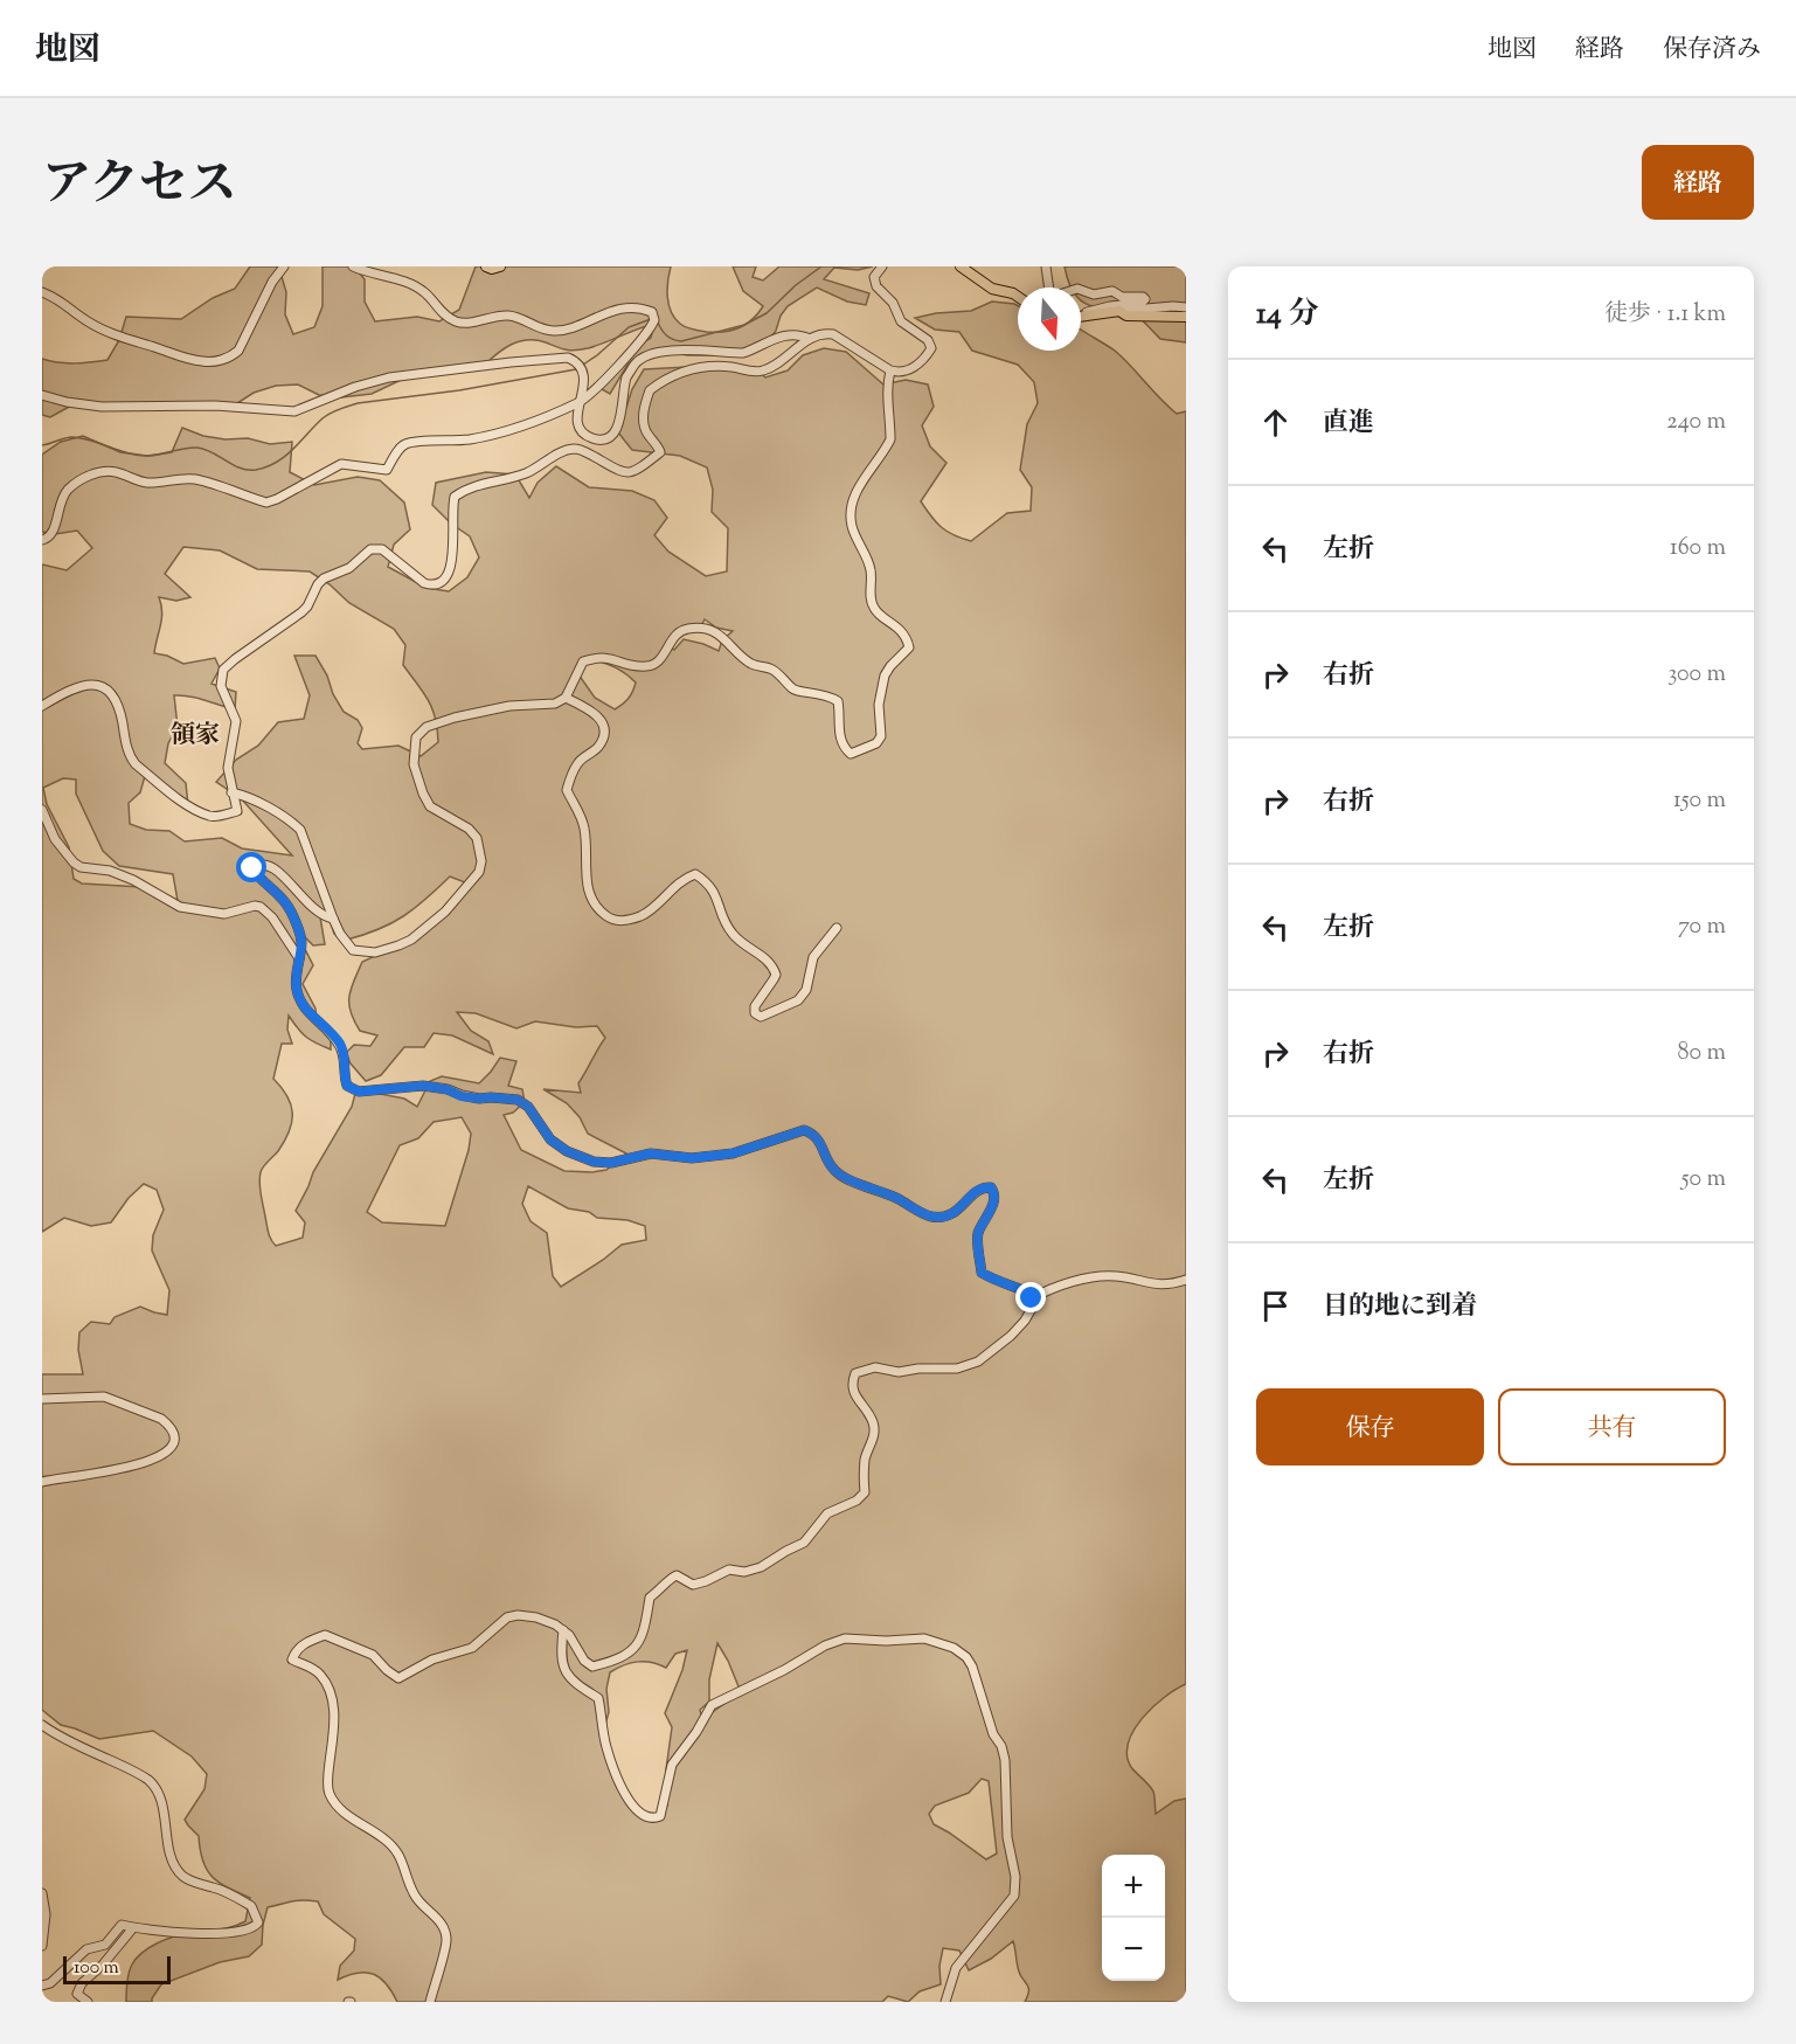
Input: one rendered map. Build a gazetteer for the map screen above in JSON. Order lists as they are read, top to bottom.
{
  "districts": ["領家"],
  "scale_bar": "100 m",
  "north": "bottom",
  "page": {
    "header": "地図",
    "nav": ["地図", "経路", "保存済み"],
    "title": "アクセス",
    "buttons": [
      "経路",
      ["保存", "共有"]
    ],
    "heading": ["14 分", "徒歩 · 1.1 km"],
    "list": [
      ["直進", "240 m"],
      ["左折", "160 m"],
      ["右折", "300 m"],
      ["右折", "150 m"],
      ["左折", "70 m"],
      ["右折", "80 m"],
      ["左折", "50 m"],
      "目的地に到着"
    ],
    "map_buttons": ["+", "−"],
    "scale": "100 m"
  }
}
